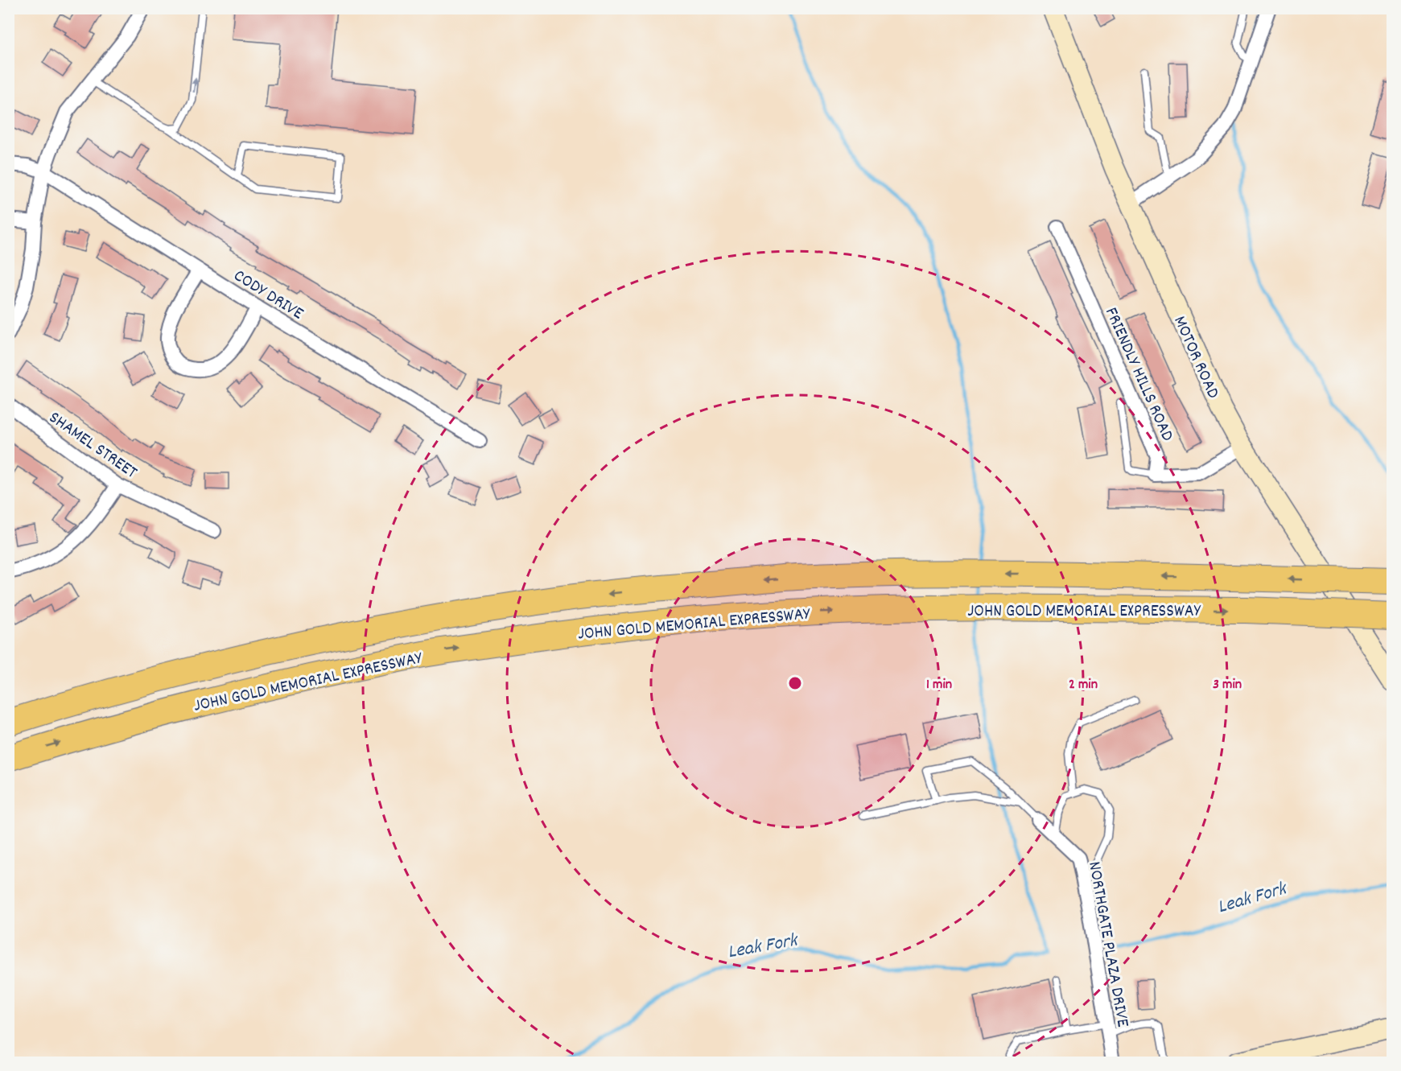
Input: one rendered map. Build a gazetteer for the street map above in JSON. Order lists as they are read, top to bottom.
{
  "streets": {
    "highway": ["JOHN GOLD MEMORIAL EXPRESSWAY"],
    "street": [
      "CODY DRIVE",
      "MOTOR ROAD",
      "FRIENDLY HILLS ROAD",
      "SHAMEL STREET",
      "NORTHGATE PLAZA DRIVE"
    ]
  },
  "water": ["Leak Fork"],
  "rings": ["1 min", "2 min", "3 min"]
}
